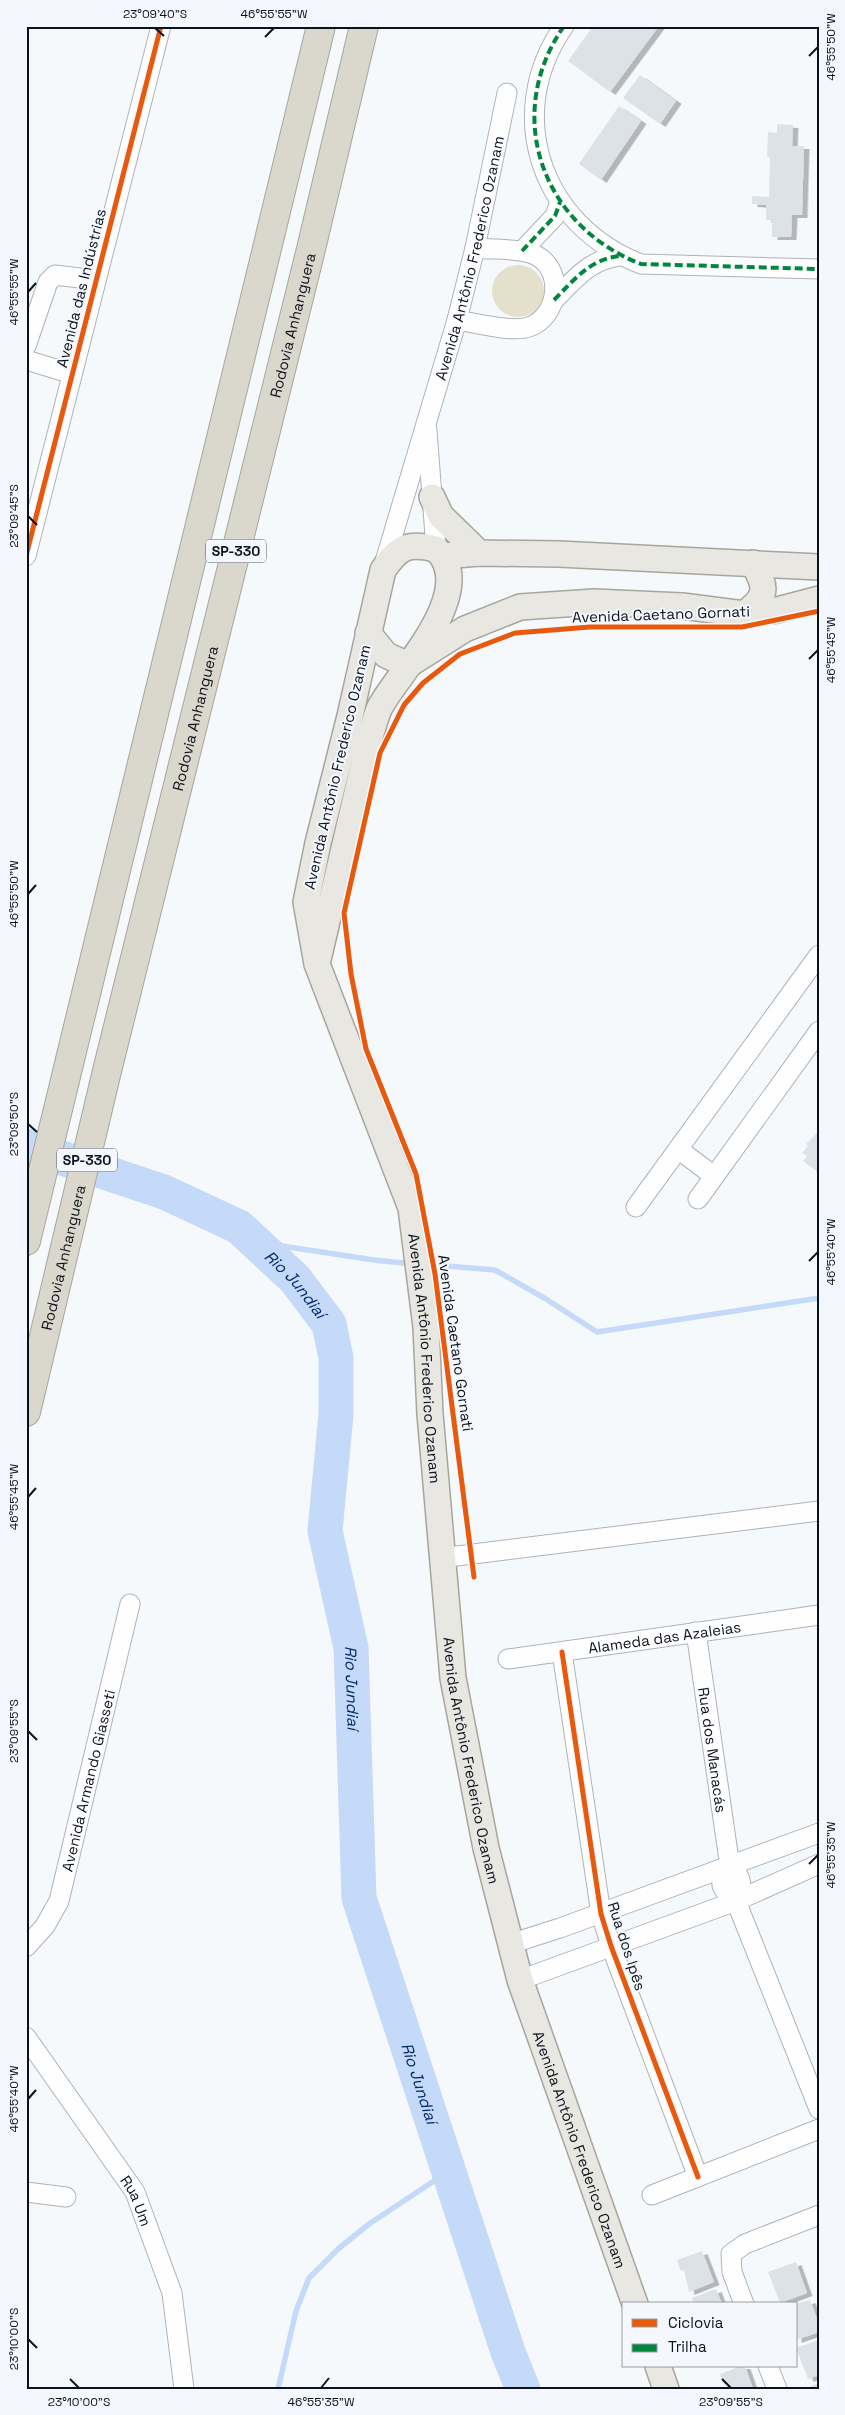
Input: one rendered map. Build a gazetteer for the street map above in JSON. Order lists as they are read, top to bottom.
{
  "streets": {
    "highway": ["Rodovia Anhanguera", "SP-330"],
    "main road": ["Avenida Antônio Frederico Ozanam"],
    "street": [
      "Avenida das Indústrias",
      "Alameda das Azaleias",
      "Rua dos Manacás",
      "Avenida Armando Giasseti",
      "Rua dos Ipês",
      "Rua Um"
    ],
    "cycle path": ["Avenida Caetano Gornati"]
  },
  "crossings": [
    ["Alameda das Azaleias", "Rua dos Manacás"],
    ["Alameda das Azaleias", "Rua dos Ipês"]
  ],
  "water": ["Rio Jundiaí"],
  "legend": ["Ciclovia", "Trilha"],
  "coordinates": [
    "23°09'40\"S",
    "46°55'55\"W",
    "46°55'50\"W",
    "23°09'45\"S",
    "46°55'45\"W",
    "23°09'50\"S",
    "46°55'40\"W",
    "23°09'55\"S",
    "46°55'35\"W",
    "23°10'00\"S"
  ]
}
